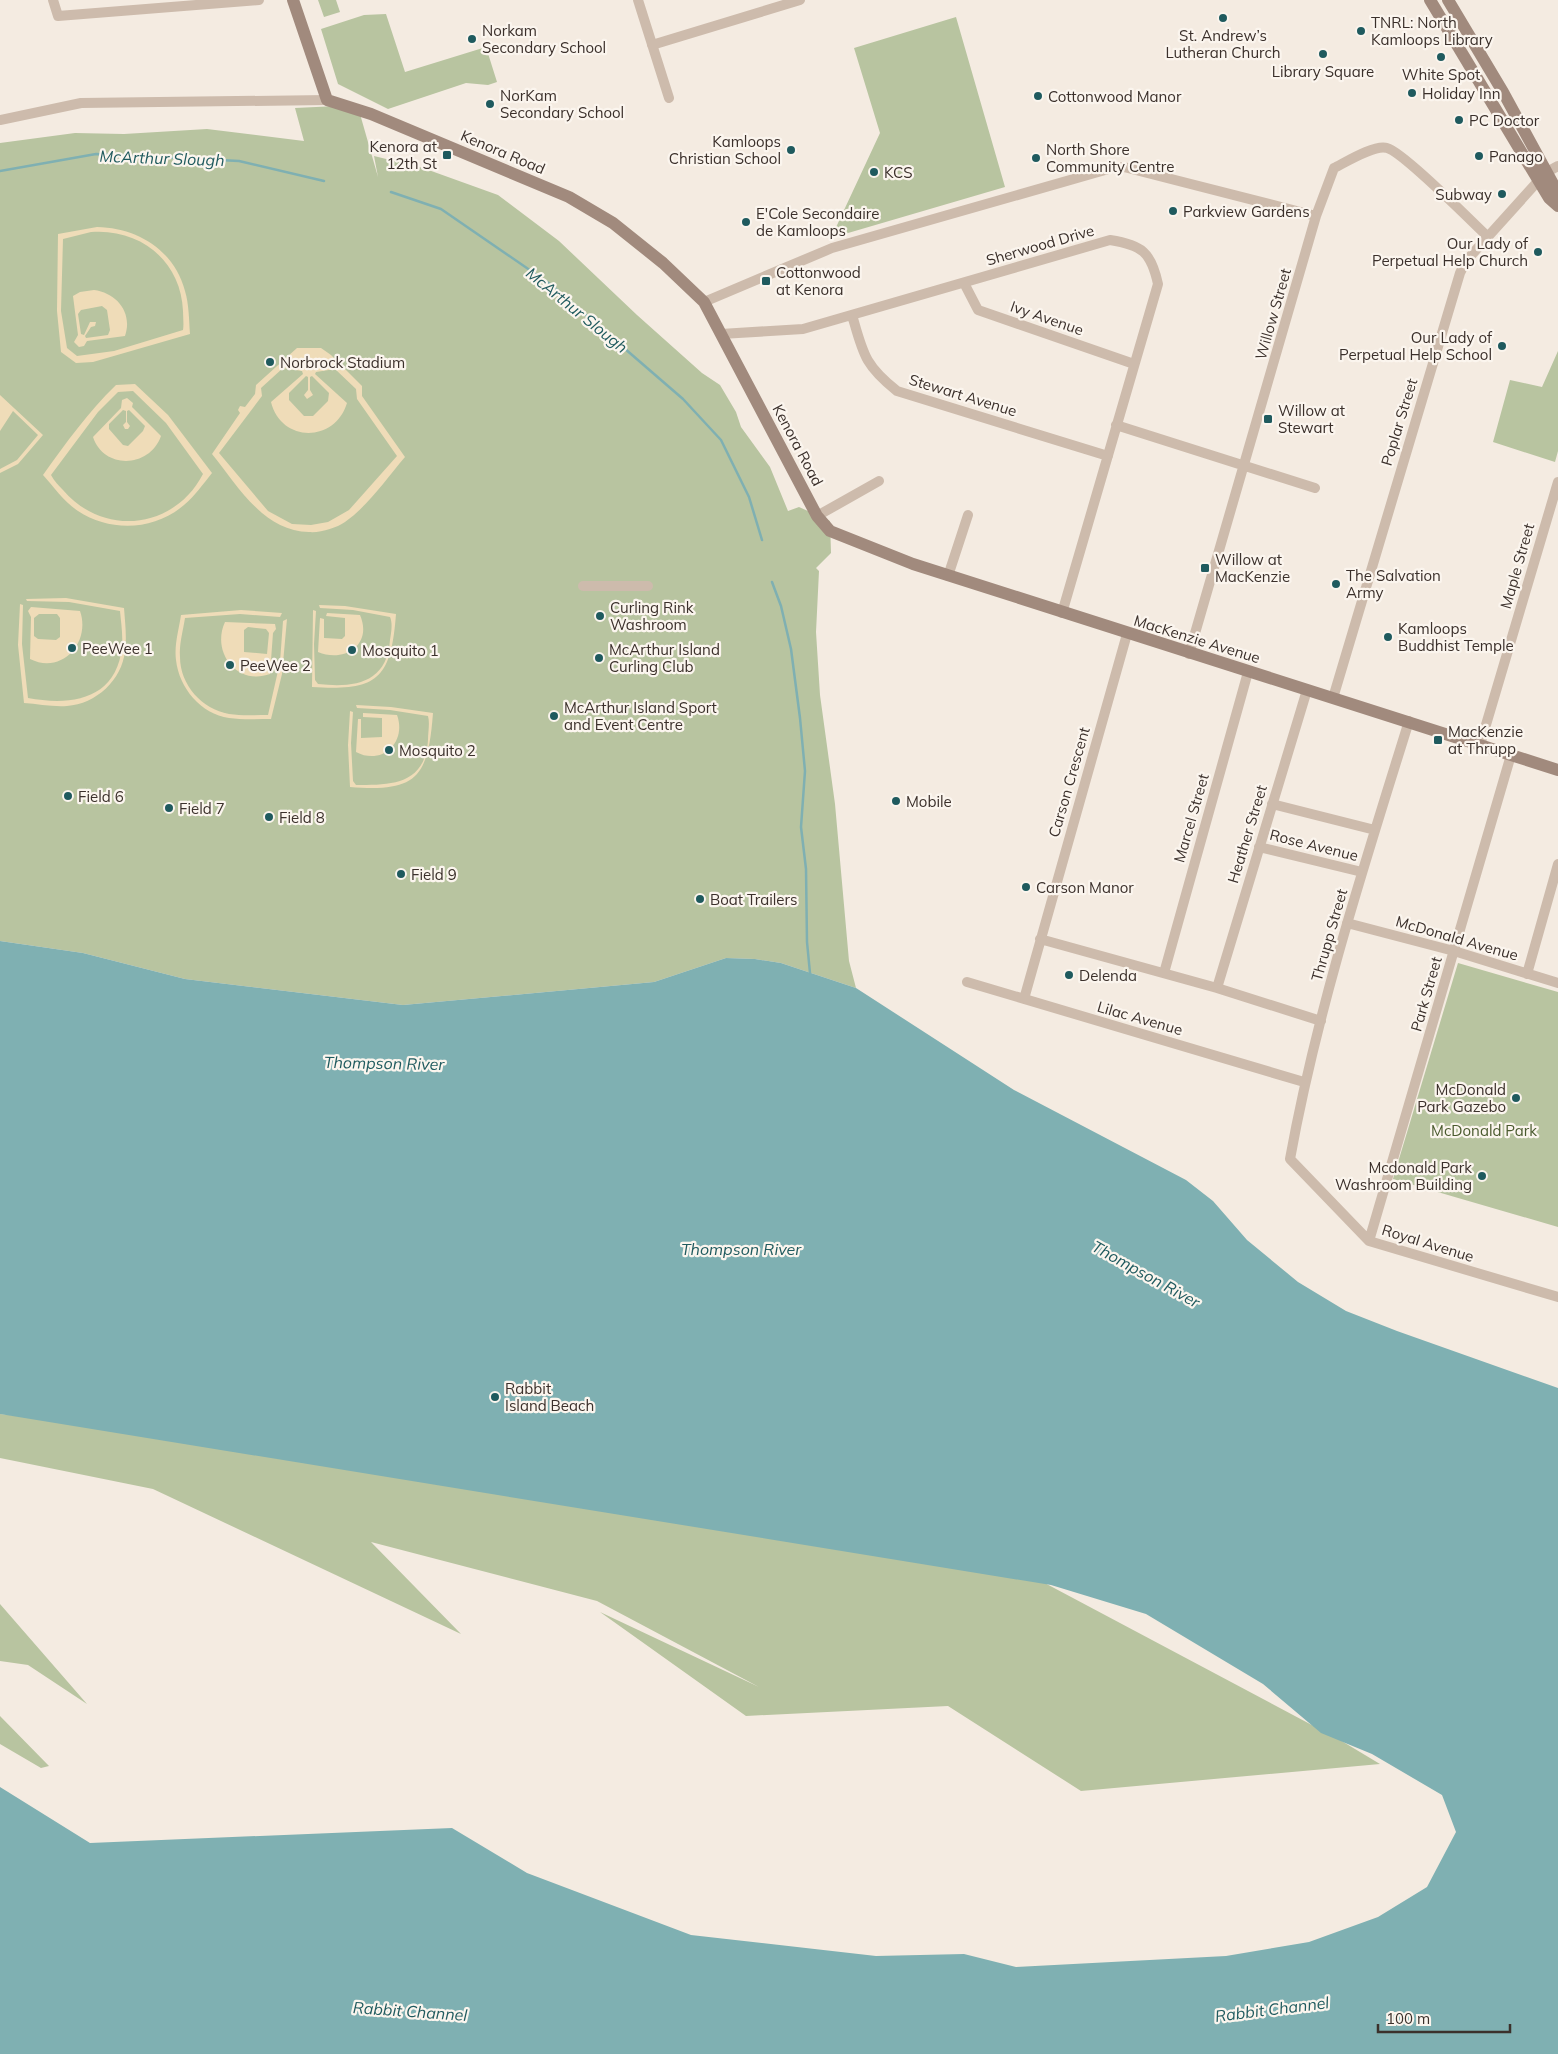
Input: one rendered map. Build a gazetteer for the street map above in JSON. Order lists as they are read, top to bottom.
{
  "streets": {
    "street": [
      "Kenora Road",
      "Sherwood Drive",
      "Willow Street",
      "Ivy Avenue",
      "Stewart Avenue",
      "Poplar Street",
      "Maple Street",
      "MacKenzie Avenue",
      "Carson Crescent",
      "Marcel Street",
      "Heather Street",
      "Rose Avenue",
      "Thrupp Street",
      "McDonald Avenue",
      "Park Street",
      "Lilac Avenue",
      "Royal Avenue"
    ]
  },
  "crossings": [
    ["Kenora Road", "Sherwood Drive"],
    ["Kenora Road", "MacKenzie Avenue"],
    ["Sherwood Drive", "Ivy Avenue"],
    ["Sherwood Drive", "Stewart Avenue"],
    ["Sherwood Drive", "MacKenzie Avenue"],
    ["Willow Street", "Poplar Street"],
    ["Willow Street", "MacKenzie Avenue"],
    ["Poplar Street", "MacKenzie Avenue"],
    ["Maple Street", "MacKenzie Avenue"],
    ["MacKenzie Avenue", "Carson Crescent"],
    ["MacKenzie Avenue", "Marcel Street"],
    ["MacKenzie Avenue", "Heather Street"],
    ["MacKenzie Avenue", "Thrupp Street"],
    ["MacKenzie Avenue", "Park Street"],
    ["Carson Crescent", "Lilac Avenue"],
    ["Heather Street", "Rose Avenue"],
    ["Rose Avenue", "Thrupp Street"],
    ["Thrupp Street", "McDonald Avenue"],
    ["Thrupp Street", "Lilac Avenue"],
    ["Thrupp Street", "Royal Avenue"],
    ["McDonald Avenue", "Park Street"],
    ["Park Street", "Royal Avenue"]
  ],
  "water": ["McArthur Slough", "Thompson River", "Rabbit Channel"],
  "parks": ["McDonald Park"],
  "places": {
    "other": [
      "St. Andrew’s Lutheran Church",
      "TNRL: North Kamloops Library",
      "Norkam Secondary School",
      "Library Square",
      "White Spot",
      "Holiday Inn",
      "Cottonwood Manor",
      "NorKam Secondary School",
      "PC Doctor",
      "Kamloops Christian School",
      "Panago",
      "North Shore Community Centre",
      "KCS",
      "Subway",
      "Parkview Gardens",
      "E'Cole Secondaire de Kamloops",
      "Our Lady of Perpetual Help Church",
      "Our Lady of Perpetual Help School",
      "Norbrock Stadium",
      "The Salvation Army",
      "Curling Rink Washroom",
      "Kamloops Buddhist Temple",
      "PeeWee 1",
      "Mosquito 1",
      "McArthur Island Curling Club",
      "PeeWee 2",
      "McArthur Island Sport and Event Centre",
      "Mosquito 2",
      "Field 6",
      "Mobile",
      "Field 7",
      "Field 8",
      "Field 9",
      "Carson Manor",
      "Boat Trailers",
      "Delenda",
      "McDonald Park Gazebo",
      "Mcdonald Park Washroom Building",
      "Rabbit Island Beach"
    ],
    "transit": [
      "Kenora at 12th St",
      "Cottonwood at Kenora",
      "Willow at Stewart",
      "Willow at MacKenzie",
      "MacKenzie at Thrupp"
    ]
  },
  "scale_bar": "100 m"
}
